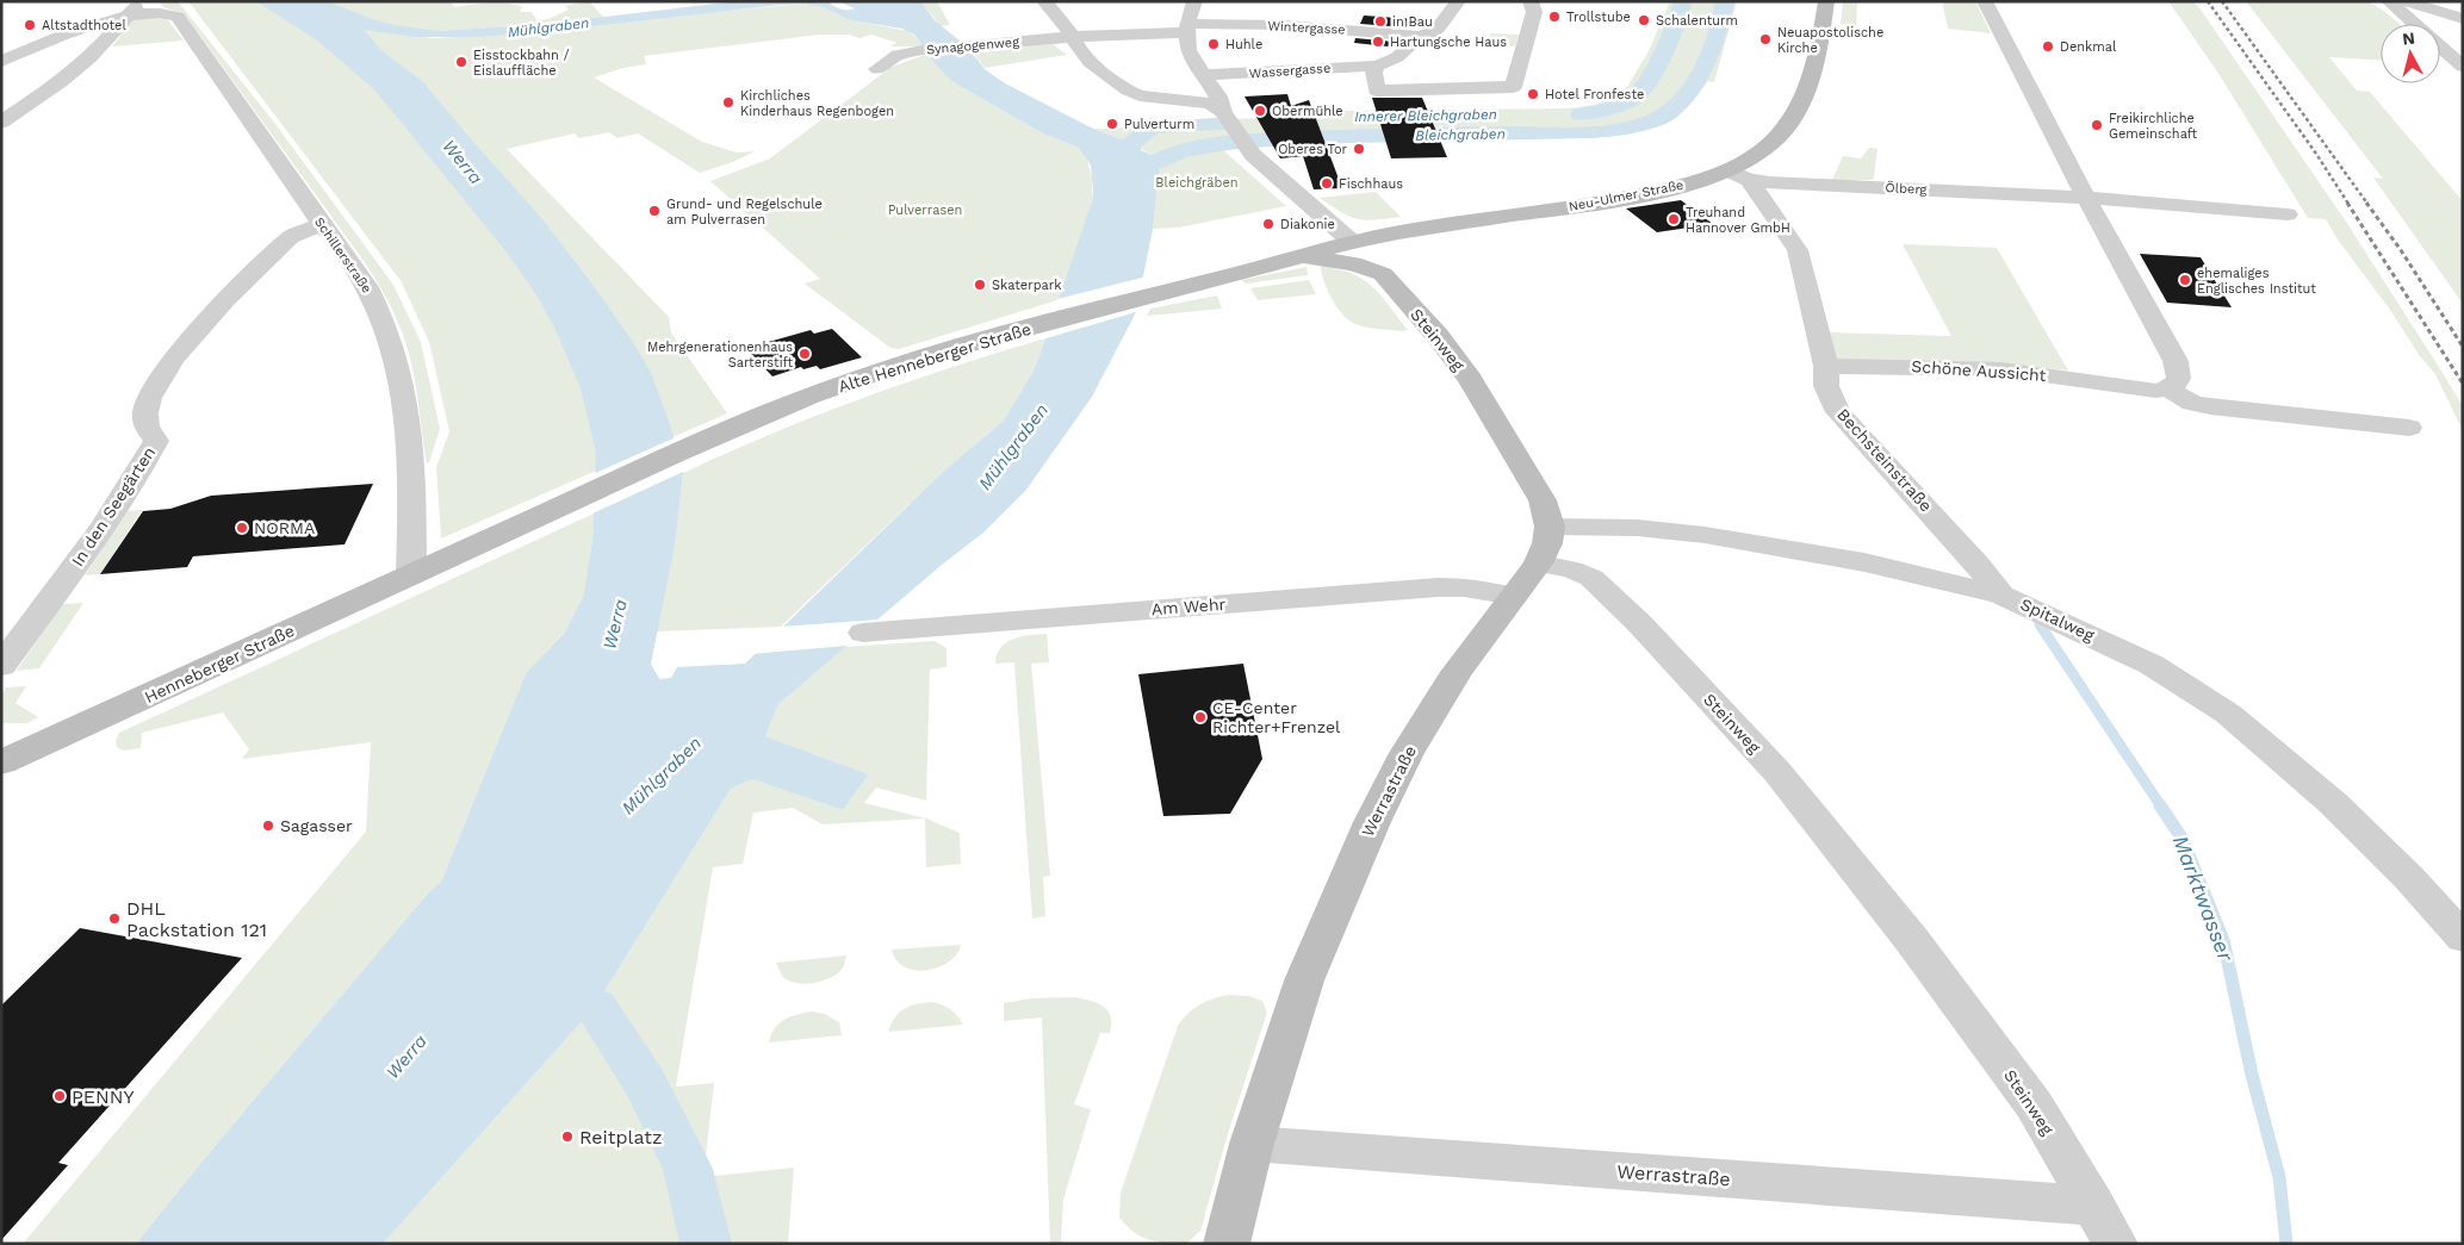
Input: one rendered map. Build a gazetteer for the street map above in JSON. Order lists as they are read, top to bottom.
{
  "streets": {
    "main road": [
      "Neu-Ulmer Straße",
      "Steinweg",
      "Alte Henneberger Straße",
      "Henneberger Straße",
      "Werrastraße"
    ],
    "street": [
      "Wintergasse",
      "Synagogenweg",
      "Wassergasse",
      "Ölberg",
      "Schillerstraße",
      "Schöne Aussicht",
      "Bechsteinstraße",
      "In den Seegärten",
      "Am Wehr",
      "Spitalweg"
    ]
  },
  "crossings": [
    ["Wintergasse", "Synagogenweg"],
    ["Ölberg", "Neu-Ulmer Straße"],
    ["Ölberg", "Bechsteinstraße"],
    ["Neu-Ulmer Straße", "Steinweg"],
    ["Neu-Ulmer Straße", "Alte Henneberger Straße"],
    ["Neu-Ulmer Straße", "Bechsteinstraße"],
    ["Schillerstraße", "Alte Henneberger Straße"],
    ["Schillerstraße", "In den Seegärten"],
    ["Schillerstraße", "Henneberger Straße"],
    ["Steinweg", "Alte Henneberger Straße"],
    ["Steinweg", "Am Wehr"],
    ["Steinweg", "Spitalweg"],
    ["Steinweg", "Werrastraße"],
    ["Alte Henneberger Straße", "Henneberger Straße"],
    ["Schöne Aussicht", "Bechsteinstraße"],
    ["Bechsteinstraße", "Spitalweg"],
    ["Am Wehr", "Werrastraße"]
  ],
  "water": [
    "Mühlgraben",
    "Innerer Bleichgraben",
    "Bleichgraben",
    "Werra",
    "Marktwasser"
  ],
  "parks": ["Bleichgräben", "Pulverrasen"],
  "places": [
    "Trollstube",
    "Schalenturm",
    "in Bau",
    "Altstadthotel",
    "Neuapostolische Kirche",
    "Hartungsche Haus",
    "Huhle",
    "Denkmal",
    "Eisstockbahn / Eislauffläche",
    "Hotel Fronfeste",
    "Kirchliches Kinderhaus Regenbogen",
    "Obermühle",
    "Pulverturm",
    "Freikirchliche Gemeinschaft",
    "Oberes Tor",
    "Fischhaus",
    "Grund- und Regelschule am Pulverrasen",
    "Treuhand Hannover GmbH",
    "Diakonie",
    "ehemaliges Englisches Institut",
    "Skaterpark",
    "Mehrgenerationenhaus Sarterstift",
    "NORMA",
    "CE-Center Richter+Frenzel",
    "Sagasser",
    "DHL Packstation 121",
    "PENNY",
    "Reitplatz"
  ],
  "north": "top"
}
